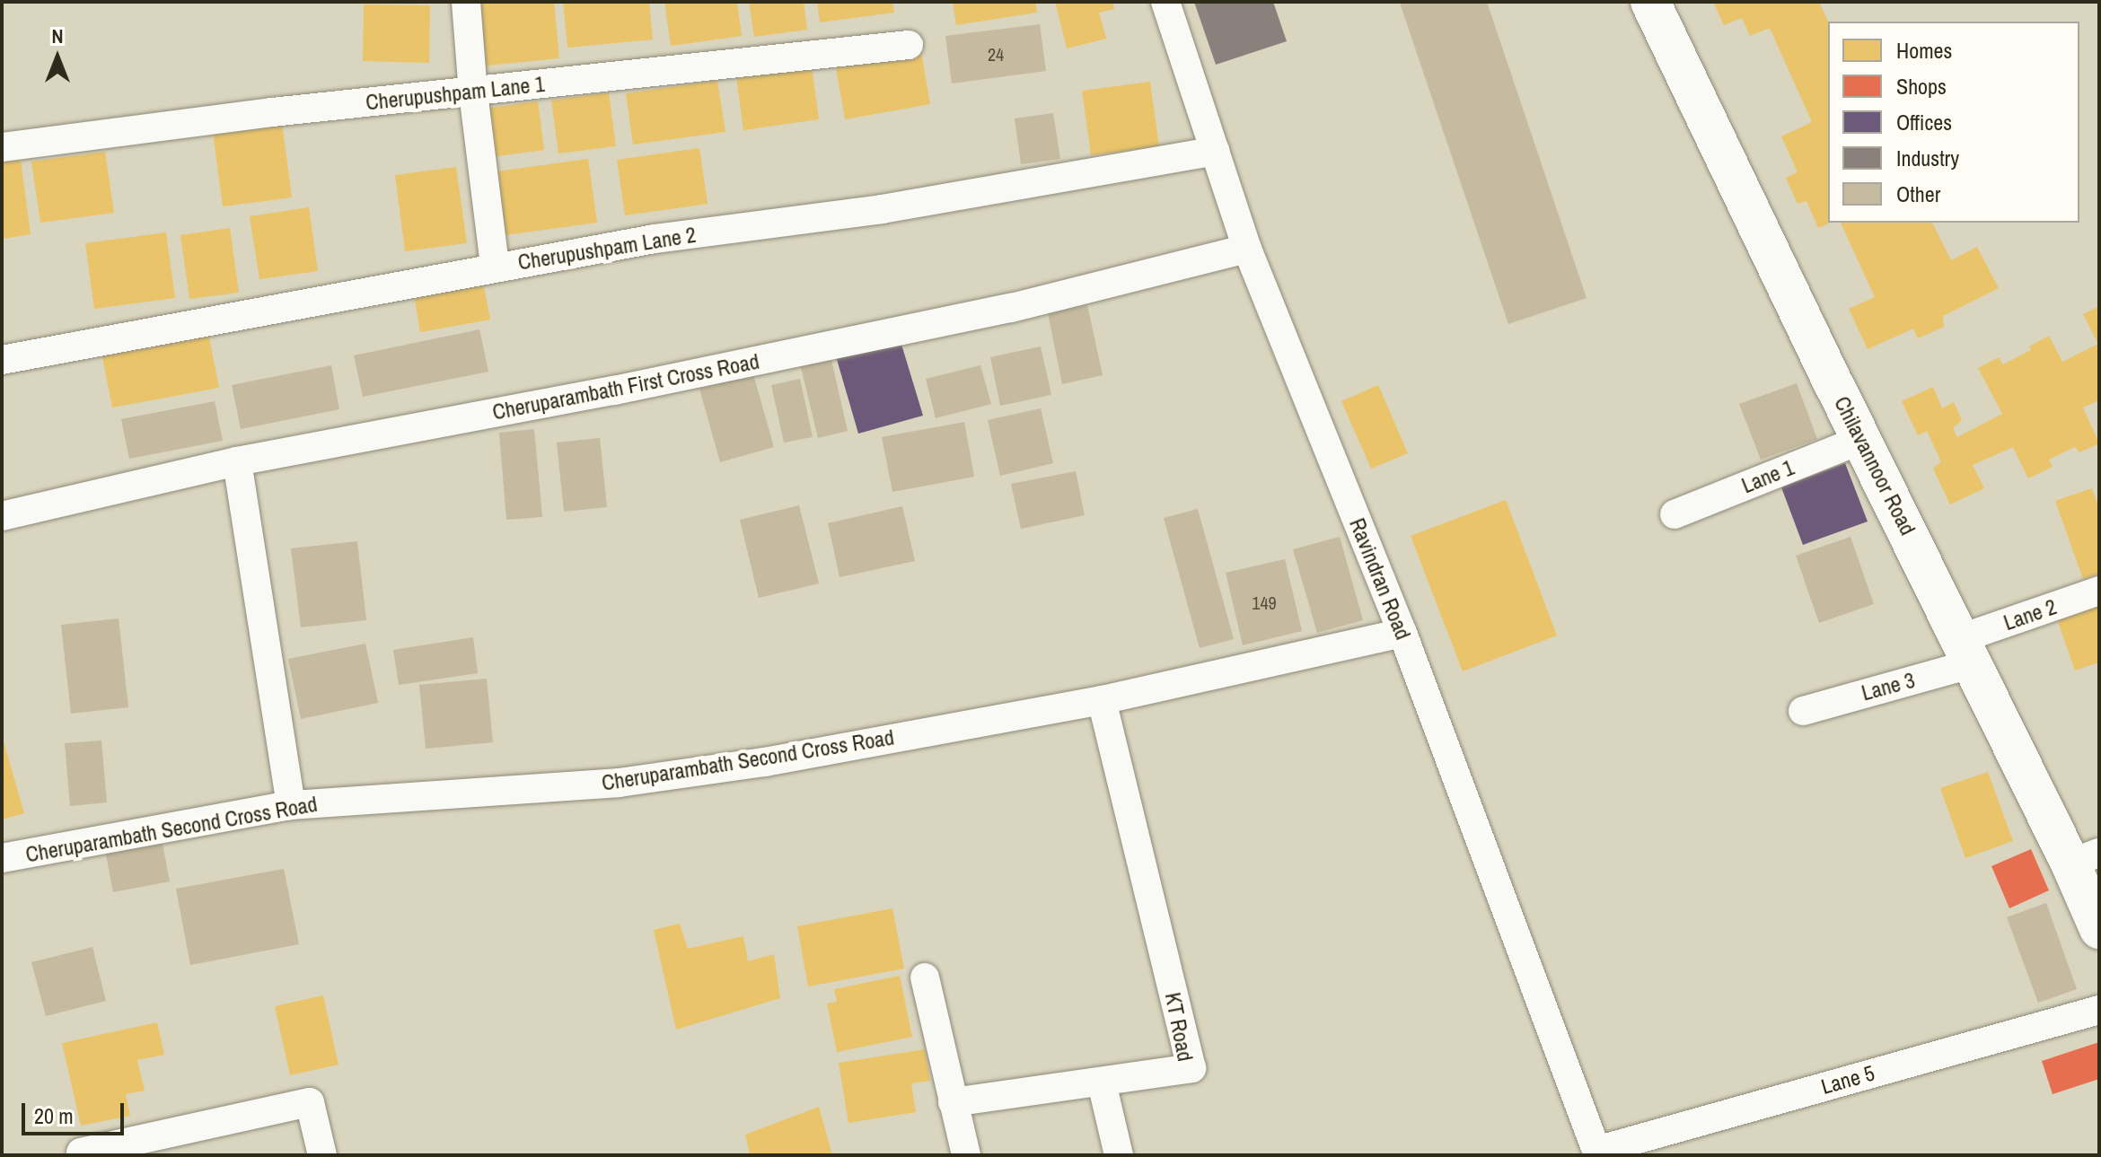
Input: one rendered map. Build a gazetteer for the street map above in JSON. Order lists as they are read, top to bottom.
{
  "streets": {
    "street": [
      "Cherupushpam Lane 1",
      "Cherupushpam Lane 2",
      "Cheruparambath First Cross Road",
      "Chilavannoor Road",
      "Lane 1",
      "Ravindran Road",
      "Lane 2",
      "Lane 3",
      "Cheruparambath Second Cross Road",
      "KT Road",
      "Lane 5"
    ]
  },
  "crossings": [
    ["Cherupushpam Lane 2", "Ravindran Road"],
    ["Cheruparambath First Cross Road", "Ravindran Road"],
    ["Chilavannoor Road", "Lane 1"],
    ["Chilavannoor Road", "Lane 2"],
    ["Chilavannoor Road", "Lane 3"],
    ["Ravindran Road", "Cheruparambath Second Cross Road"],
    ["Ravindran Road", "Lane 5"],
    ["Lane 2", "Lane 3"],
    ["Cheruparambath Second Cross Road", "KT Road"]
  ],
  "house_numbers": ["24", "149"],
  "legend": [
    "Homes",
    "Shops",
    "Offices",
    "Industry",
    "Other"
  ],
  "scale_bar": "20 m",
  "north": "top"
}
